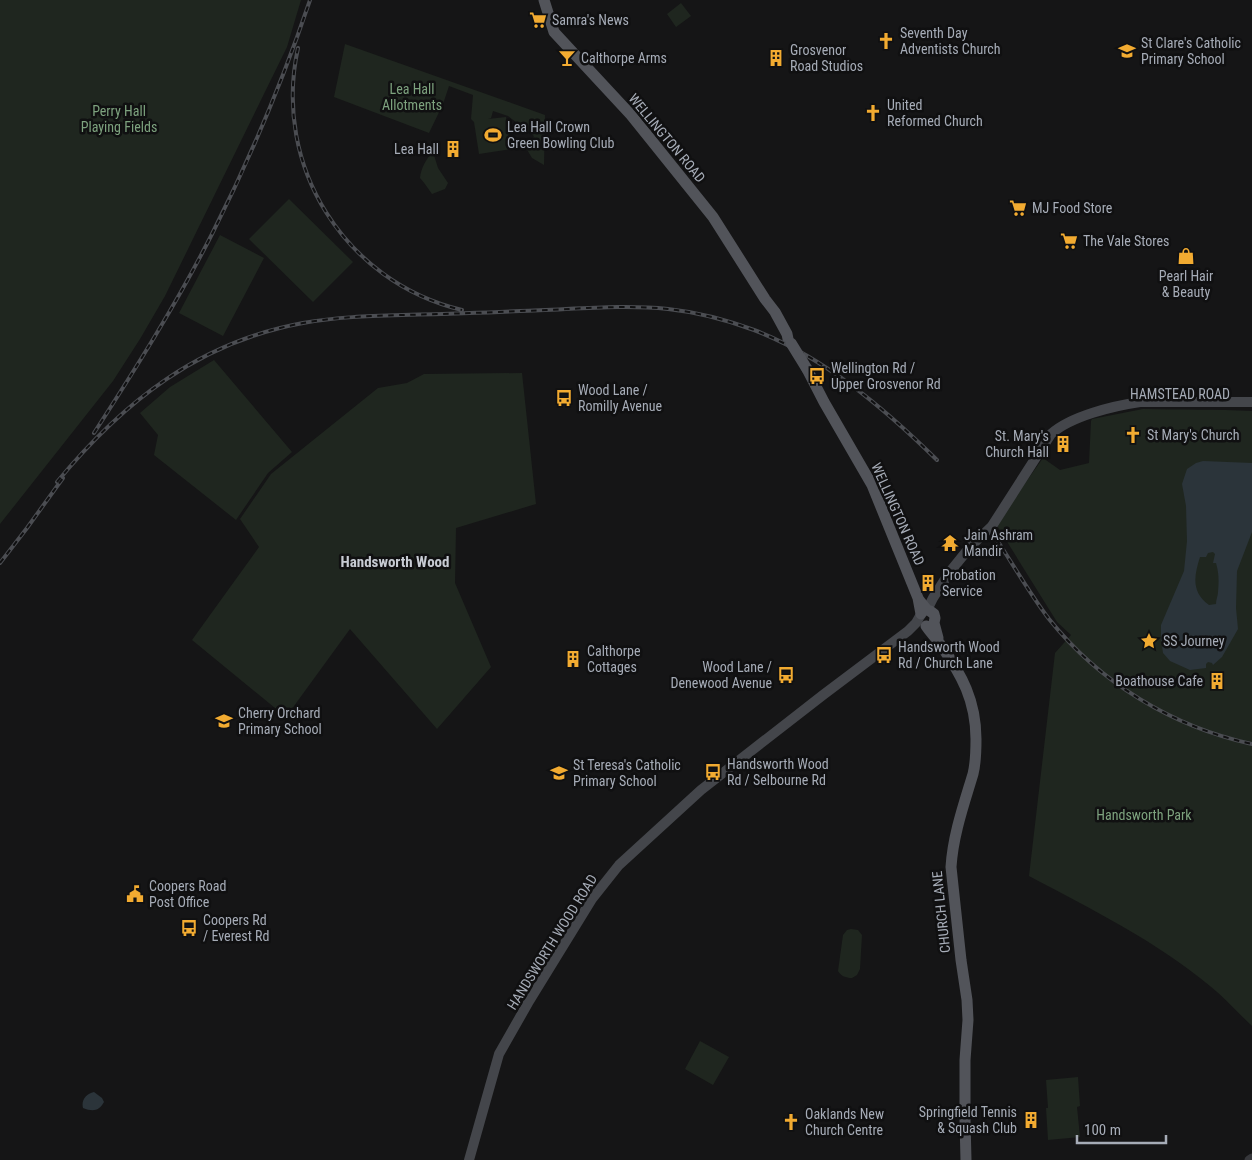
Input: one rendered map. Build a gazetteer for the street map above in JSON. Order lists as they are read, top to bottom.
{
  "streets": {
    "main road": [
      "WELLINGTON ROAD",
      "HAMSTEAD ROAD",
      "CHURCH LANE",
      "HANDSWORTH WOOD ROAD"
    ]
  },
  "crossings": [
    ["WELLINGTON ROAD", "HAMSTEAD ROAD"],
    ["WELLINGTON ROAD", "CHURCH LANE"],
    ["WELLINGTON ROAD", "HANDSWORTH WOOD ROAD"],
    ["HAMSTEAD ROAD", "CHURCH LANE"],
    ["HAMSTEAD ROAD", "HANDSWORTH WOOD ROAD"],
    ["CHURCH LANE", "HANDSWORTH WOOD ROAD"]
  ],
  "districts": ["Handsworth Wood"],
  "parks": ["Lea Hall Allotments", "Perry Hall Playing Fields", "Handsworth Park"],
  "places": {
    "supermarket": ["Samra's News", "MJ Food Store", "The Vale Stores"],
    "church": [
      "Seventh Day Adventists Church",
      "United Reformed Church",
      "St Mary's Church",
      "Oaklands New Church Centre"
    ],
    "school or university": ["St Clare's Catholic Primary School", "Cherry Orchard Primary School", "St Teresa's Catholic Primary School"],
    "bar": ["Calthorpe Arms"],
    "building": [
      "Grosvenor Road Studios",
      "Lea Hall",
      "St. Mary's Church Hall",
      "Probation Service",
      "Calthorpe Cottages",
      "Boathouse Cafe",
      "Springfield Tennis & Squash Club"
    ],
    "sports": ["Lea Hall Crown Green Bowling Club"],
    "shop": ["Pearl Hair & Beauty"],
    "bus stop": [
      "Wellington Rd / Upper Grosvenor Rd",
      "Wood Lane / Romilly Avenue",
      "Handsworth Wood Rd / Church Lane",
      "Wood Lane / Denewood Avenue",
      "Handsworth Wood Rd / Selbourne Rd",
      "Coopers Rd / Everest Rd"
    ],
    "temple": ["Jain Ashram Mandir"],
    "place": ["SS Journey"],
    "public building": ["Coopers Road Post Office"]
  },
  "scale_bar": "100 m"
}
